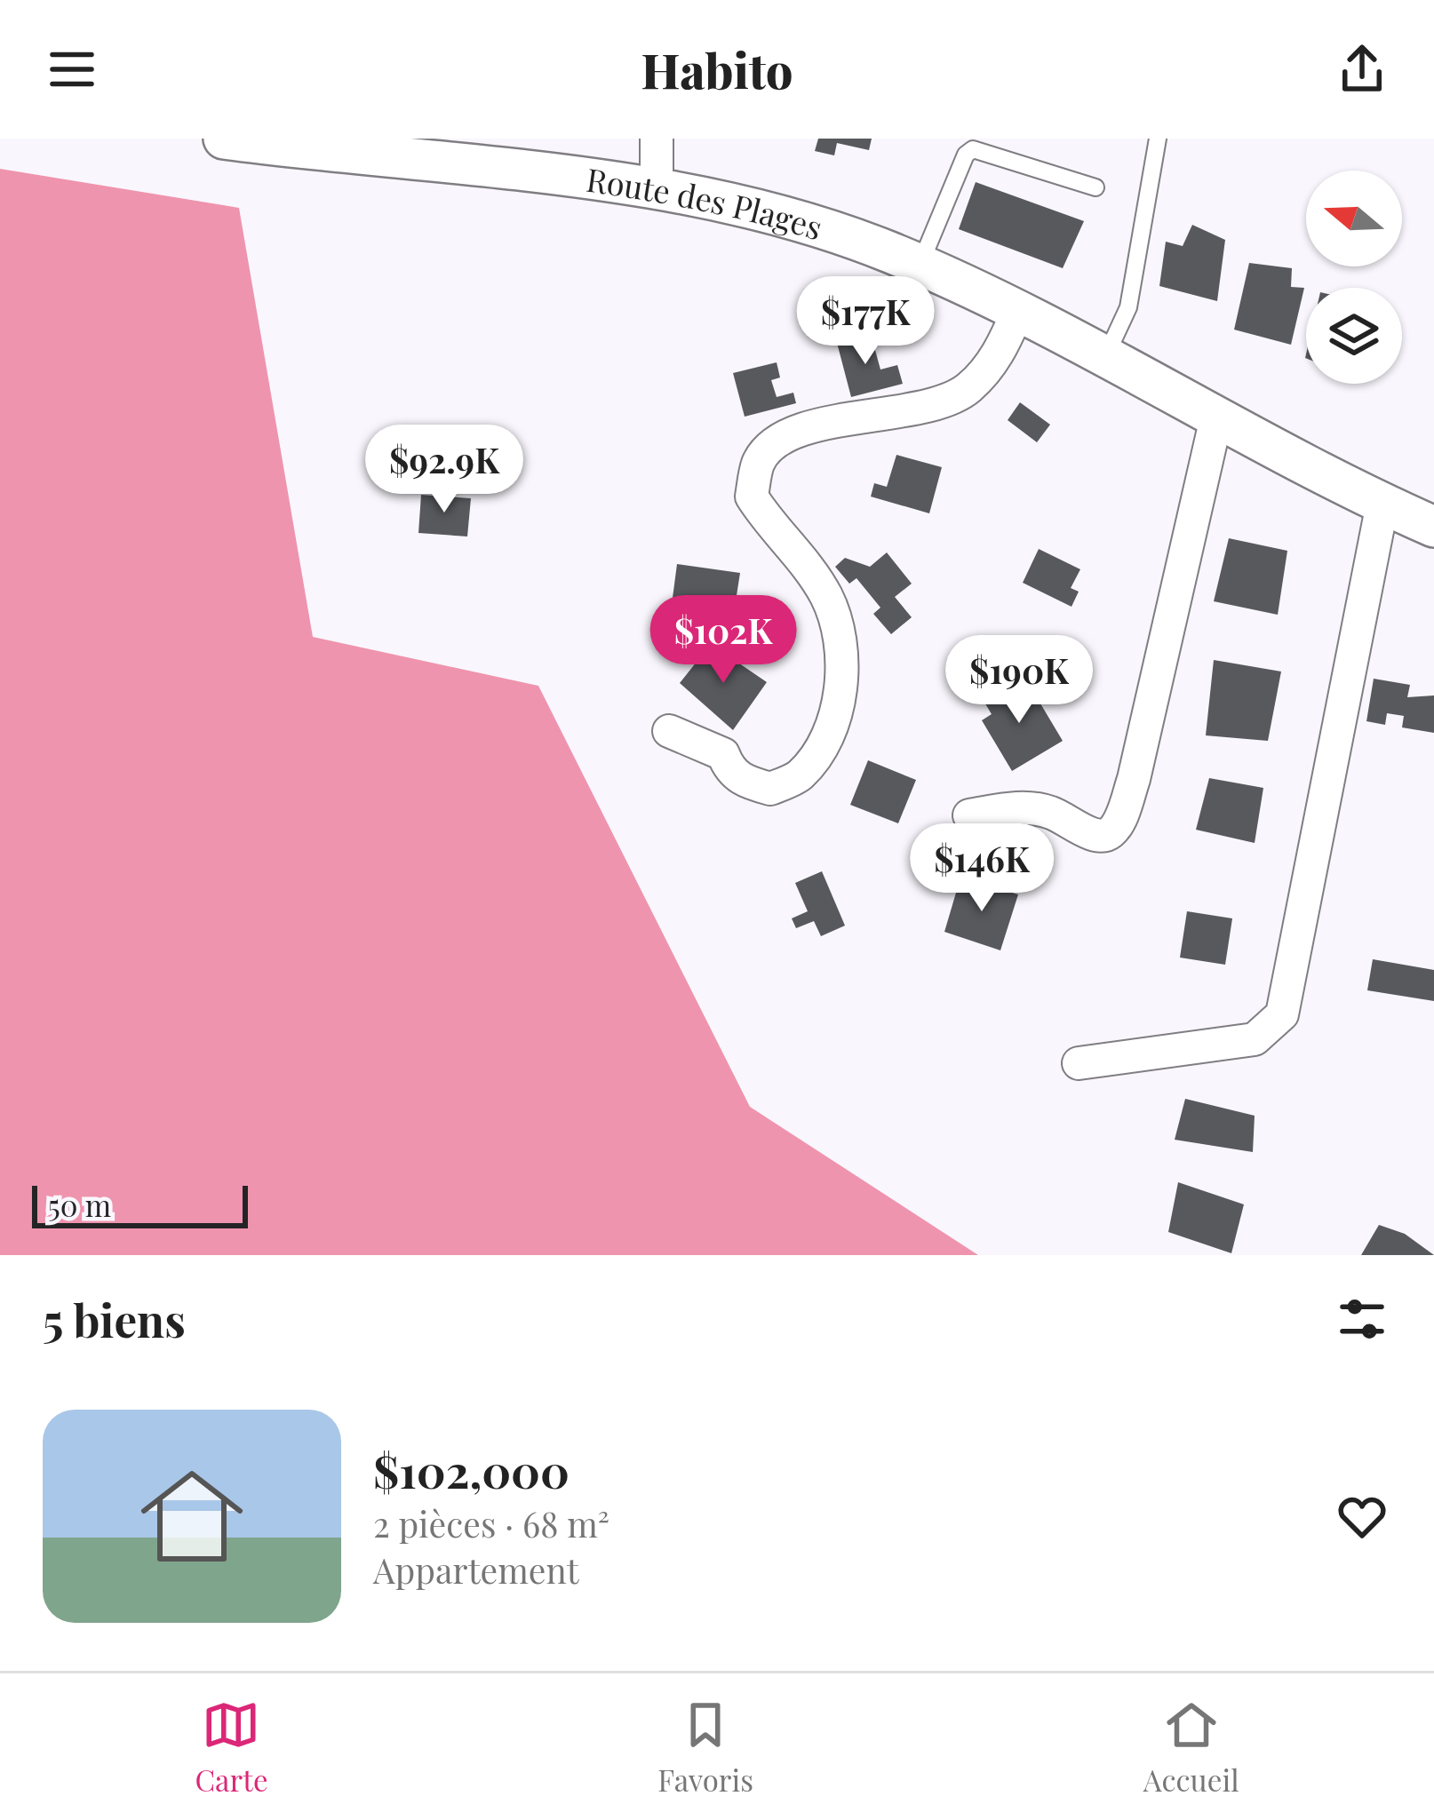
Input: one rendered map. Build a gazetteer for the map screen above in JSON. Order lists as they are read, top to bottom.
{
  "streets": {
    "street": ["Route des Plages"]
  },
  "scale_bar": "50 m",
  "north": "left",
  "page": {
    "header": "Habito",
    "price": [
      "$177K",
      "$92.9K",
      "$102K",
      "$190K",
      "$146K"
    ],
    "scale": "50 m",
    "heading": "5 biens",
    "list": [
      {
        "name": "$102,000",
        "note": "2 pièces · 68 m² · Appartement"
      }
    ],
    "tabs": ["Carte", "Favoris", "Accueil"]
  }
}
